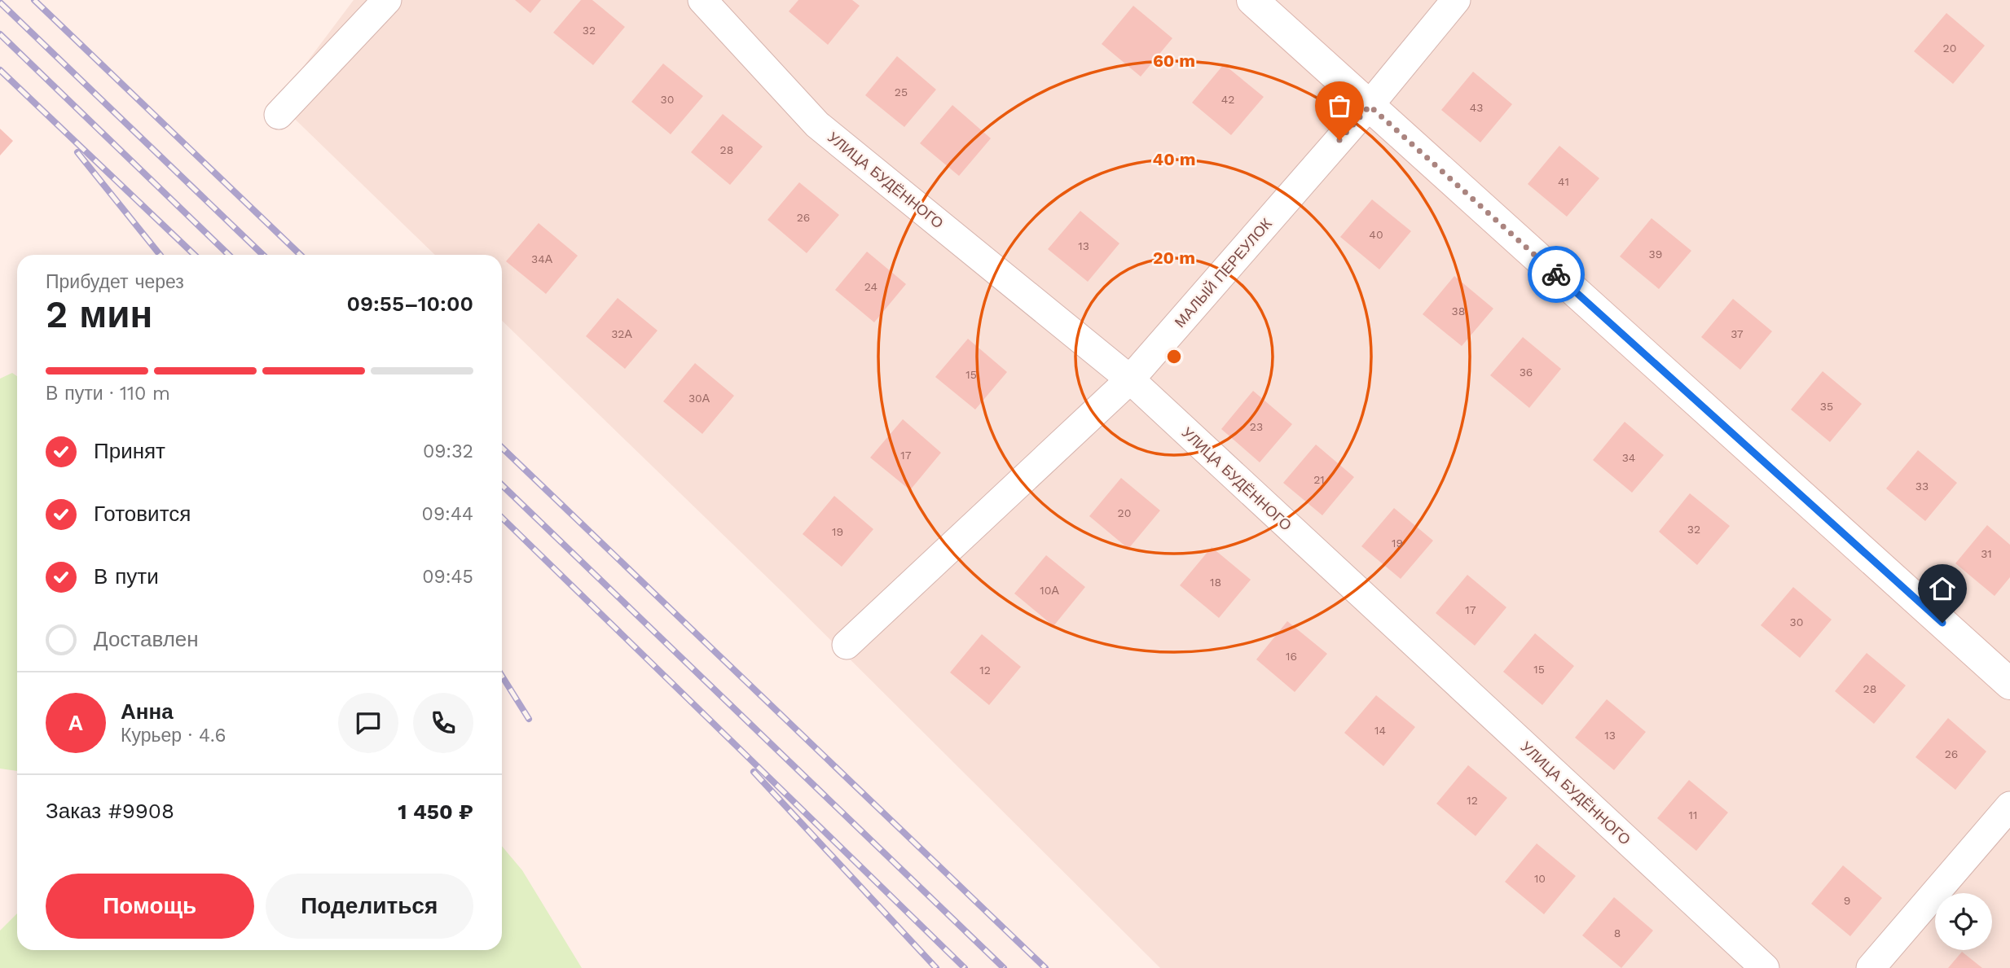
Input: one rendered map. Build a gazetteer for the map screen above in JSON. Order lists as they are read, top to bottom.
{
  "streets": {
    "street": ["УЛИЦА БУДЁННОГО", "МАЛЫЙ ПЕРЕУЛОК"]
  },
  "crossings": [
    ["УЛИЦА БУДЁННОГО", "МАЛЫЙ ПЕРЕУЛОК"]
  ],
  "house_numbers": [
    "32",
    "20",
    "25",
    "30",
    "42",
    "43",
    "28",
    "41",
    "26",
    "40",
    "13",
    "39",
    "34А",
    "24",
    "38",
    "32А",
    "37",
    "36",
    "15",
    "30А",
    "35",
    "23",
    "17",
    "34",
    "21",
    "33",
    "20",
    "32",
    "19",
    "19",
    "31",
    "18",
    "10А",
    "17",
    "30",
    "16",
    "15",
    "12",
    "28",
    "14",
    "13",
    "26",
    "12",
    "11",
    "10",
    "9",
    "8"
  ],
  "page": {
    "heading": ["2 мин", "Прибудет через", "09:55–10:00"],
    "panel": [
      "Анна",
      "Курьер · 4.6",
      "Заказ #9908",
      "1 450 ₽"
    ],
    "bar": "В пути · 110 m",
    "list": [
      ["Принят", "09:32"],
      ["Готовится", "09:44"],
      ["В пути", "09:45"],
      "Доставлен"
    ],
    "round": "А",
    "buttons": ["Помощь", "Поделиться"]
  },
  "rings": ["60 m", "40 m", "20 m"]
}
